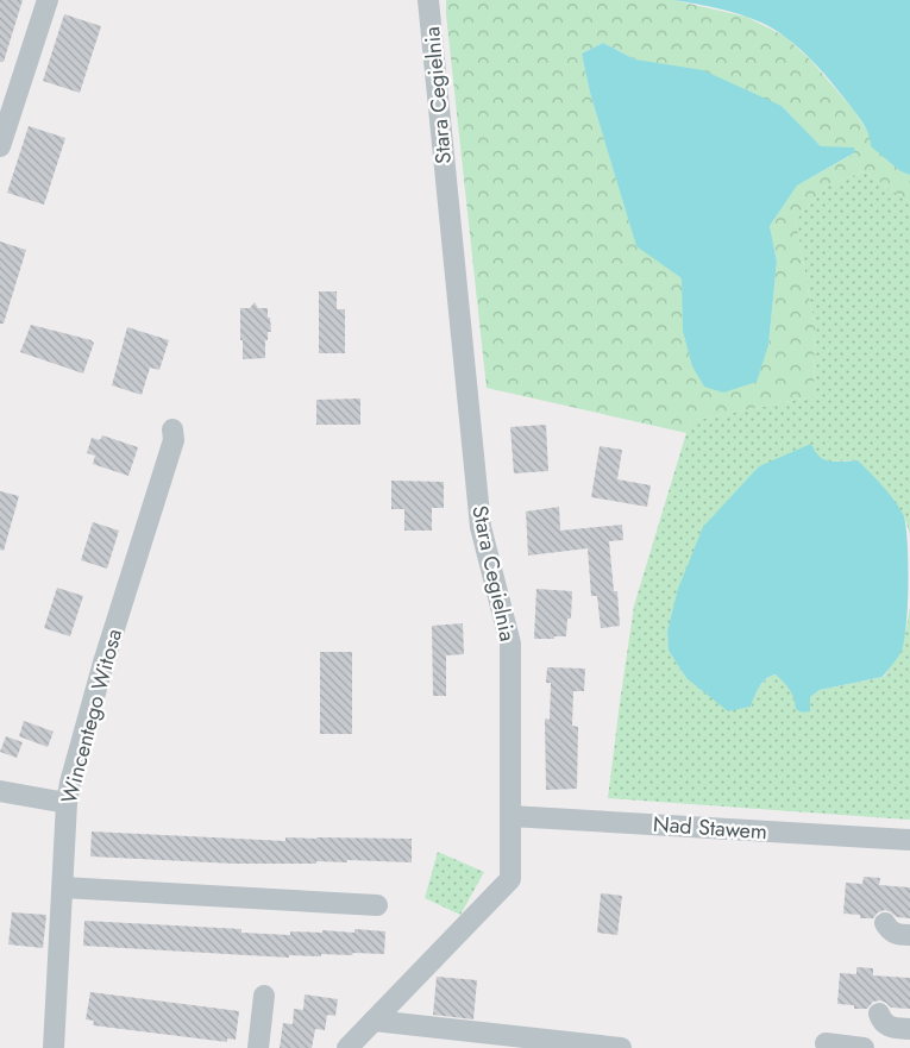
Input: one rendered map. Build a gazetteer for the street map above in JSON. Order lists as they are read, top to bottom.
{
  "streets": {
    "street": ["Stara Cegielnia", "Wincentego Witosa", "Nad Stawem"]
  },
  "crossings": [
    ["Stara Cegielnia", "Nad Stawem"]
  ]
}
